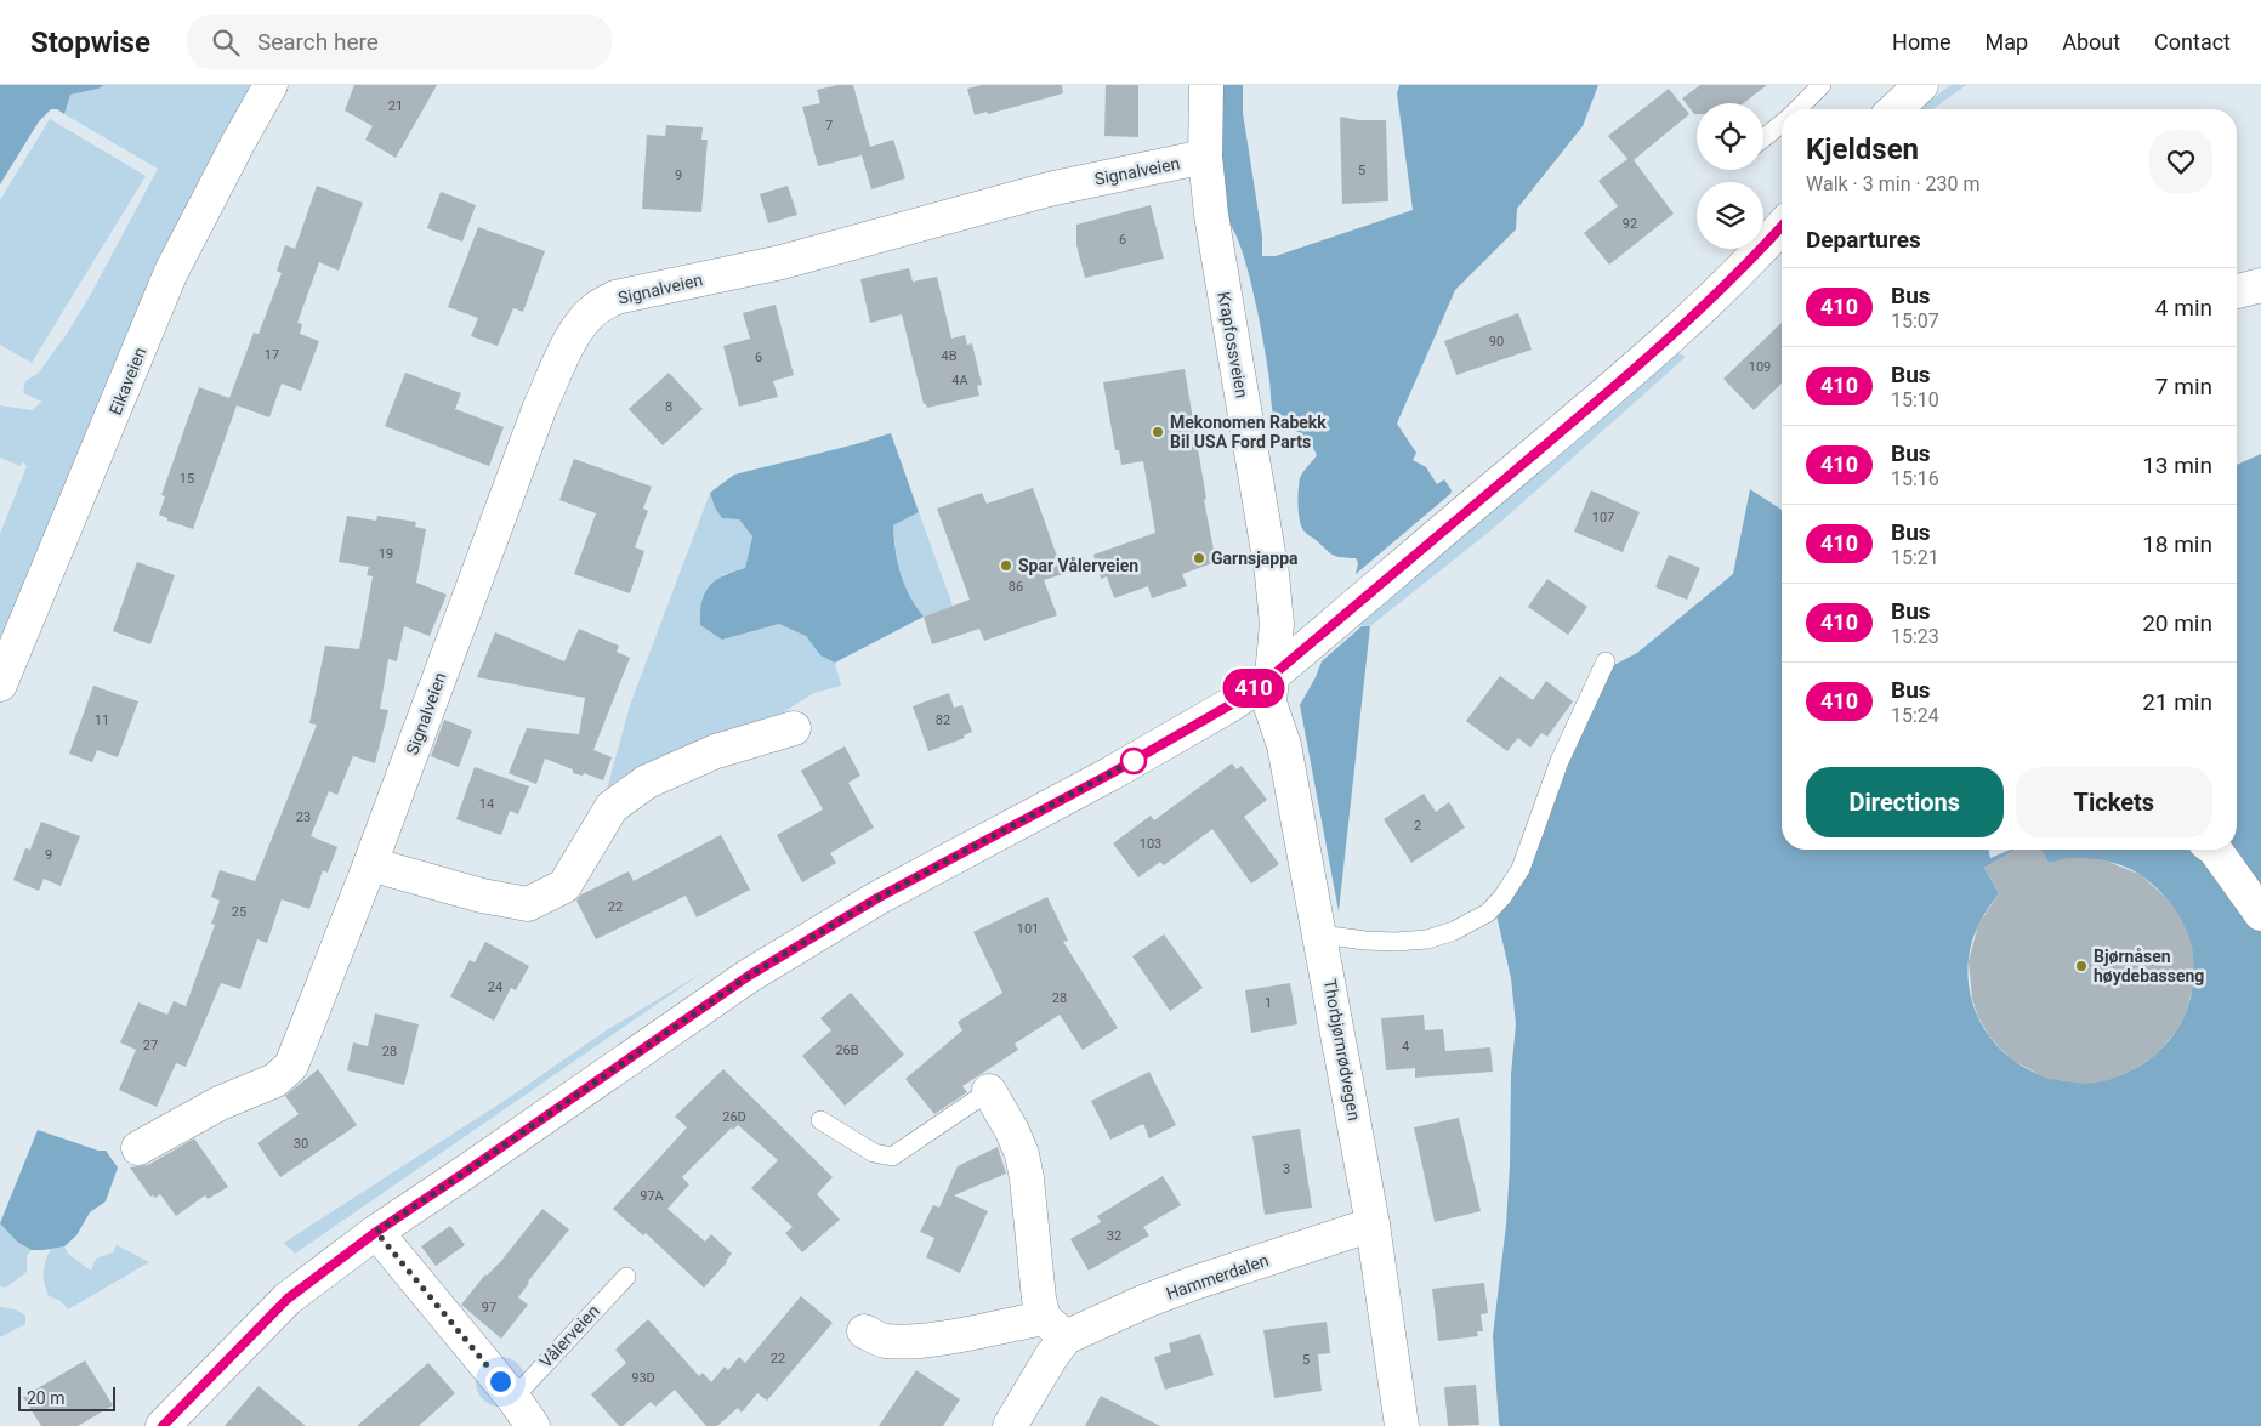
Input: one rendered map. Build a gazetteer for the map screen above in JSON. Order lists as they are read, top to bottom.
{
  "streets": {
    "street": [
      "Signalveien",
      "Krapfossveien",
      "Eikaveien",
      "Thorbjørnrødvegen",
      "Hammerdalen"
    ],
    "lane": ["Vålerveien"]
  },
  "crossings": [
    ["Signalveien", "Krapfossveien"],
    ["Krapfossveien", "Thorbjørnrødvegen"],
    ["Thorbjørnrødvegen", "Hammerdalen"]
  ],
  "places": [
    "Mekonomen Rabekk Bil USA Ford Parts",
    "Garnsjappa",
    "Spar Vålerveien",
    "Bjørnåsen høydebasseng"
  ],
  "lines": ["bus line 410"],
  "house_numbers": [
    "21",
    "7",
    "5",
    "9",
    "92",
    "6",
    "90",
    "17",
    "4B",
    "6",
    "109",
    "4A",
    "8",
    "15",
    "107",
    "19",
    "86",
    "11",
    "82",
    "14",
    "23",
    "2",
    "103",
    "9",
    "22",
    "25",
    "101",
    "24",
    "28",
    "1",
    "27",
    "4",
    "26B",
    "28",
    "26D",
    "30",
    "3",
    "97A",
    "32",
    "97",
    "22",
    "5",
    "93D"
  ],
  "scale_bar": "20 m",
  "page": {
    "header": "Stopwise",
    "search": "Search here",
    "nav": [
      "Home",
      "Map",
      "About",
      "Contact"
    ],
    "on_map": "410",
    "heading": [
      ["Kjeldsen", "Walk · 3 min · 230 m"],
      "Departures"
    ],
    "list": [
      {
        "mark": "410",
        "name": "Bus",
        "note": "15:07",
        "value": "4 min"
      },
      {
        "mark": "410",
        "name": "Bus",
        "note": "15:10",
        "value": "7 min"
      },
      {
        "mark": "410",
        "name": "Bus",
        "note": "15:16",
        "value": "13 min"
      },
      {
        "mark": "410",
        "name": "Bus",
        "note": "15:21",
        "value": "18 min"
      },
      {
        "mark": "410",
        "name": "Bus",
        "note": "15:23",
        "value": "20 min"
      },
      {
        "mark": "410",
        "name": "Bus",
        "note": "15:24",
        "value": "21 min"
      }
    ],
    "buttons": ["Directions", "Tickets"],
    "scale": "20 m"
  }
}
